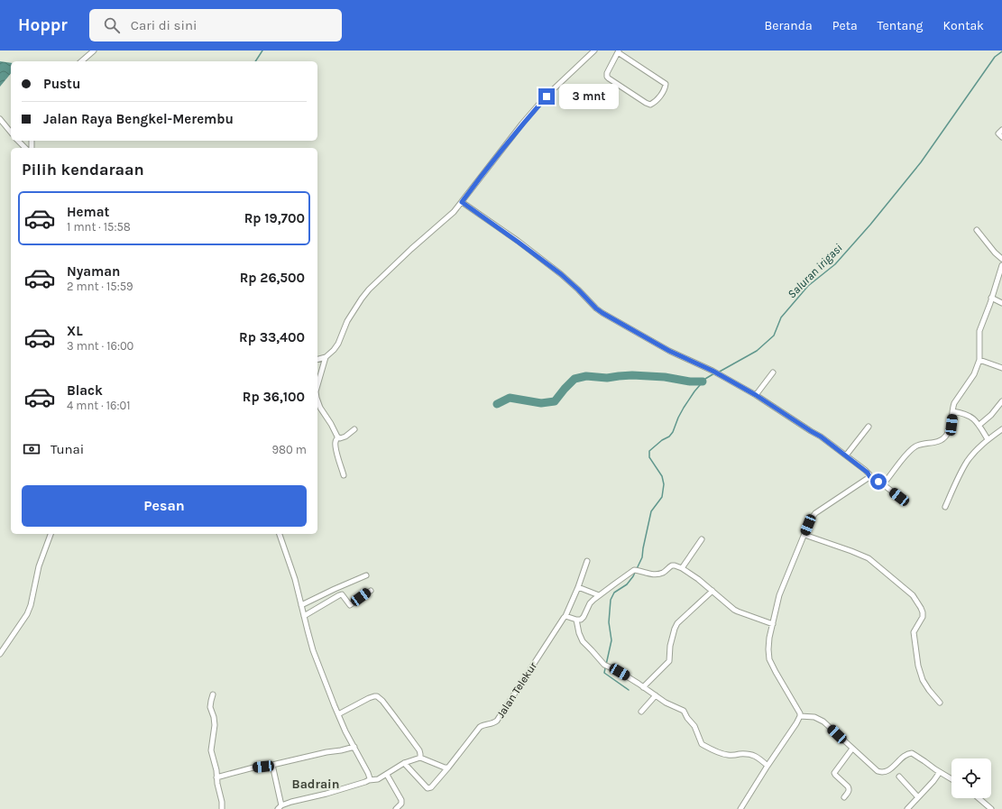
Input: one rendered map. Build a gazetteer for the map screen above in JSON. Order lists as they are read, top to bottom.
{
  "streets": {
    "street": ["Jalan Telekur"]
  },
  "districts": ["Badrain"],
  "water": ["Saluran irigasi"],
  "page": {
    "header": "Hoppr",
    "search": "Cari di sini",
    "nav": [
      "Beranda",
      "Peta",
      "Tentang",
      "Kontak"
    ],
    "banner": ["Pustu", "Jalan Raya Bengkel-Merembu"],
    "bubble": "3 mnt",
    "heading": "Pilih kendaraan",
    "list": [
      {
        "name": "Hemat",
        "note": "1 mnt · 15:58",
        "value": "Rp 19,700"
      },
      {
        "name": "Nyaman",
        "note": "2 mnt · 15:59",
        "value": "Rp 26,500"
      },
      {
        "name": "XL",
        "note": "3 mnt · 16:00",
        "value": "Rp 33,400"
      },
      {
        "name": "Black",
        "note": "4 mnt · 16:01",
        "value": "Rp 36,100"
      }
    ],
    "pay": ["Tunai", "980 m"],
    "buttons": "Pesan"
  }
}
